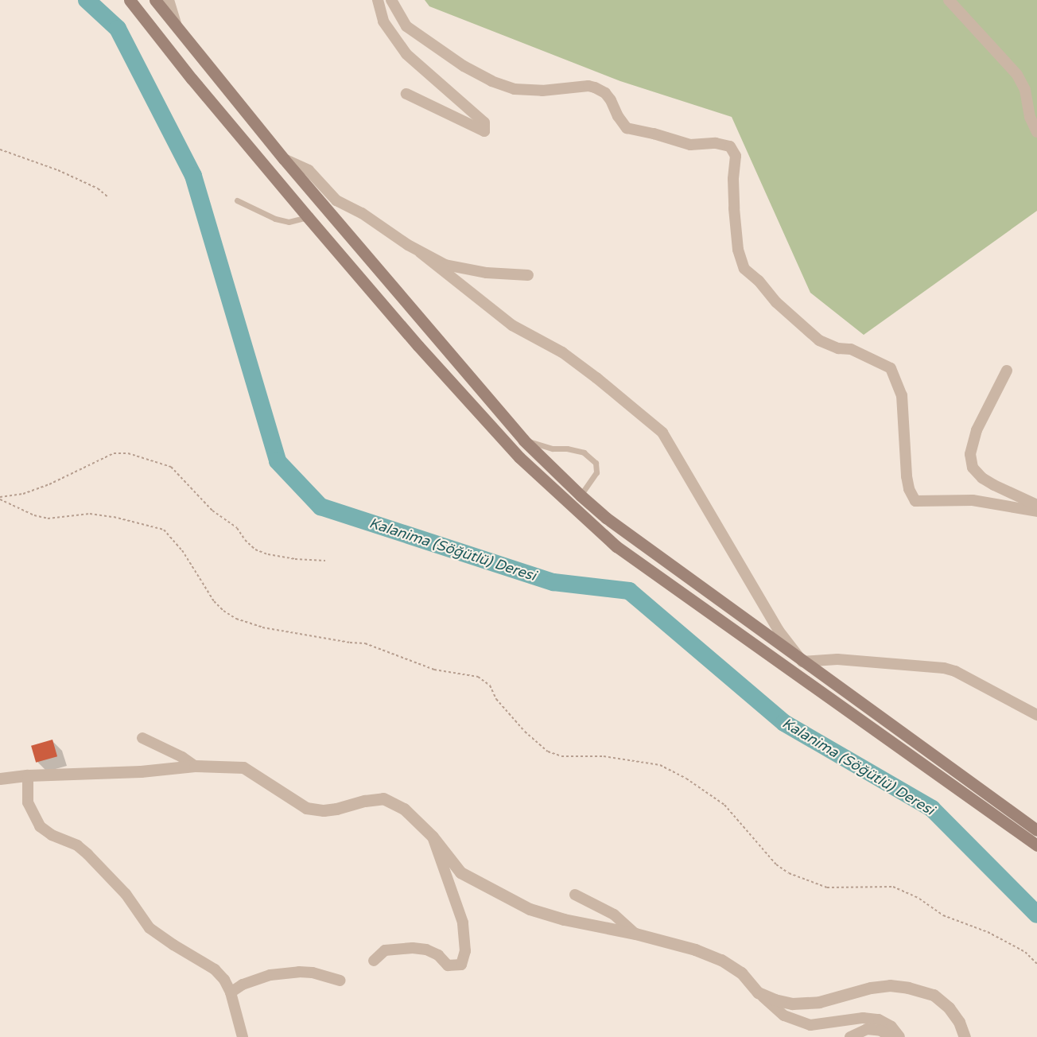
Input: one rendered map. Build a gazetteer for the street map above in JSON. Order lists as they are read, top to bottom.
{
  "water": ["Kalanima (Söğütlü) Deresi"]
}
